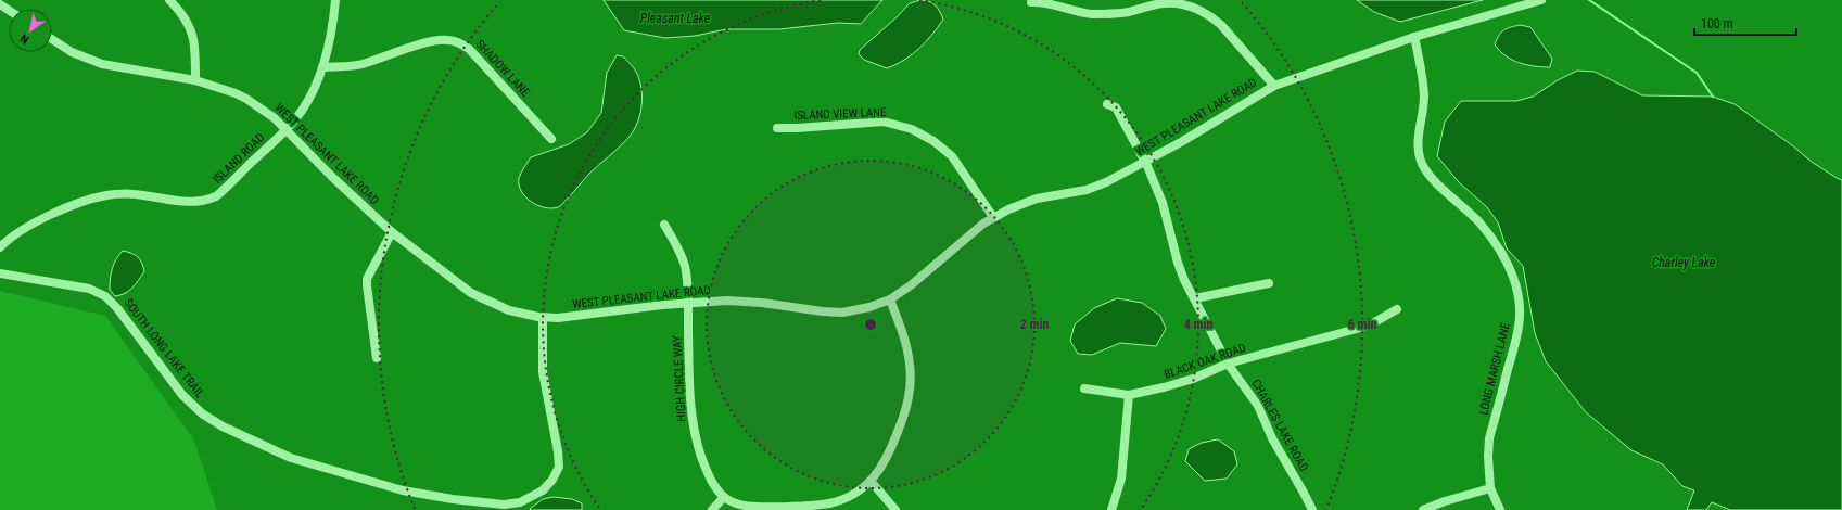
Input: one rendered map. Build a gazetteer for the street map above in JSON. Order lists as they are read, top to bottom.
{
  "streets": {
    "street": [
      "SHADOW LANE",
      "ISLAND VIEW LANE",
      "WEST PLEASANT LAKE ROAD",
      "ISLAND ROAD",
      "SOUTH LONG LAKE TRAIL",
      "BLACK OAK ROAD",
      "LONG MARSH LANE",
      "HIGH CIRCLE WAY",
      "CHARLES LAKE ROAD"
    ]
  },
  "crossings": [
    ["SHADOW LANE", "ISLAND ROAD"],
    ["ISLAND VIEW LANE", "WEST PLEASANT LAKE ROAD"],
    ["WEST PLEASANT LAKE ROAD", "ISLAND ROAD"],
    ["WEST PLEASANT LAKE ROAD", "SOUTH LONG LAKE TRAIL"],
    ["WEST PLEASANT LAKE ROAD", "LONG MARSH LANE"],
    ["WEST PLEASANT LAKE ROAD", "HIGH CIRCLE WAY"],
    ["WEST PLEASANT LAKE ROAD", "CHARLES LAKE ROAD"],
    ["BLACK OAK ROAD", "CHARLES LAKE ROAD"]
  ],
  "water": ["Pleasant Lake", "Charley Lake"],
  "scale_bar": "100 m",
  "north": "bottom left",
  "rings": ["2 min", "4 min", "6 min"]
}
